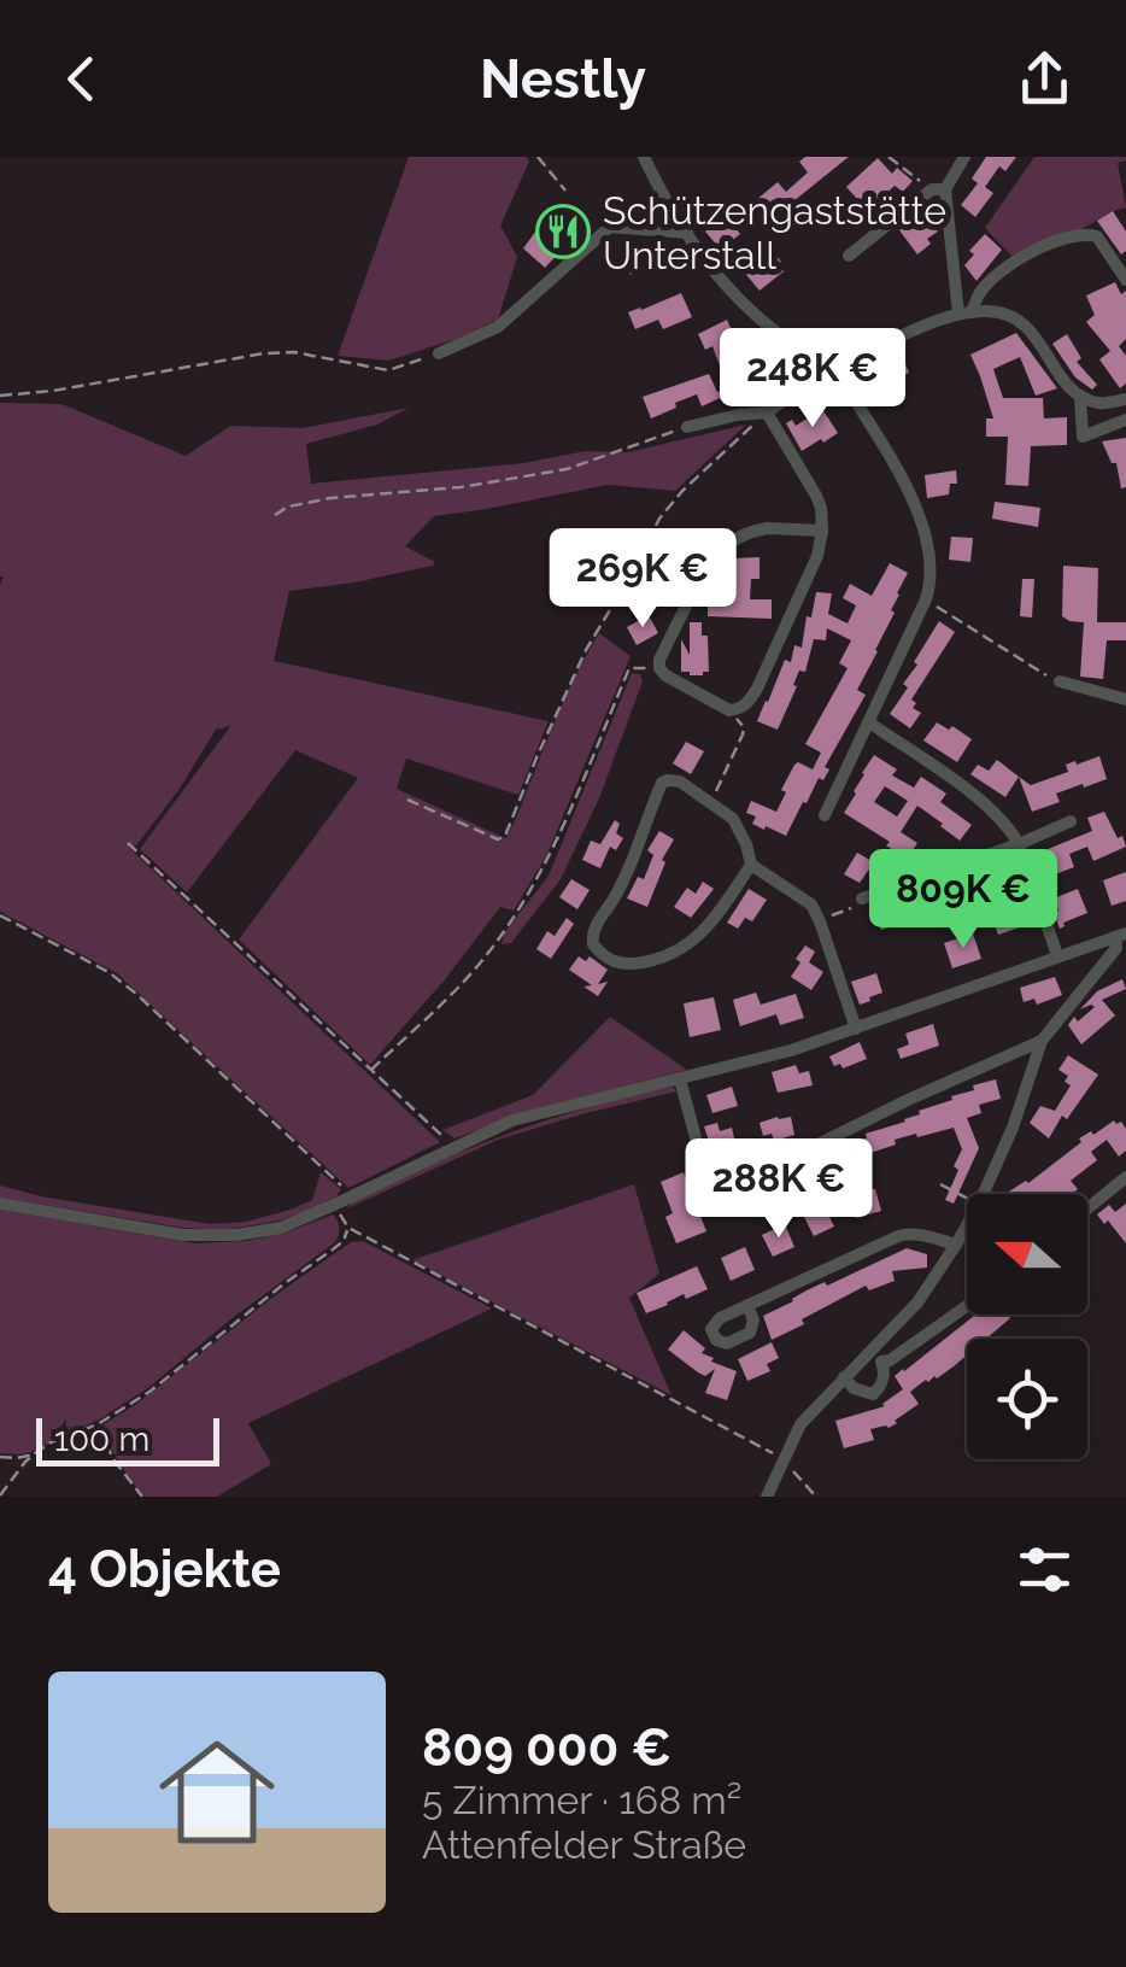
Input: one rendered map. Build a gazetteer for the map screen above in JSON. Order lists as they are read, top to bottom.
{
  "places": {
    "restaurant": ["Schützengaststätte Unterstall"]
  },
  "scale_bar": "100 m",
  "north": "left",
  "page": {
    "header": "Nestly",
    "price": [
      "248K €",
      "269K €",
      "809K €",
      "288K €"
    ],
    "scale": "100 m",
    "heading": "4 Objekte",
    "list": [
      {
        "name": "809 000 €",
        "note": "5 Zimmer · 168 m² · Attenfelder Straße"
      }
    ]
  }
}
